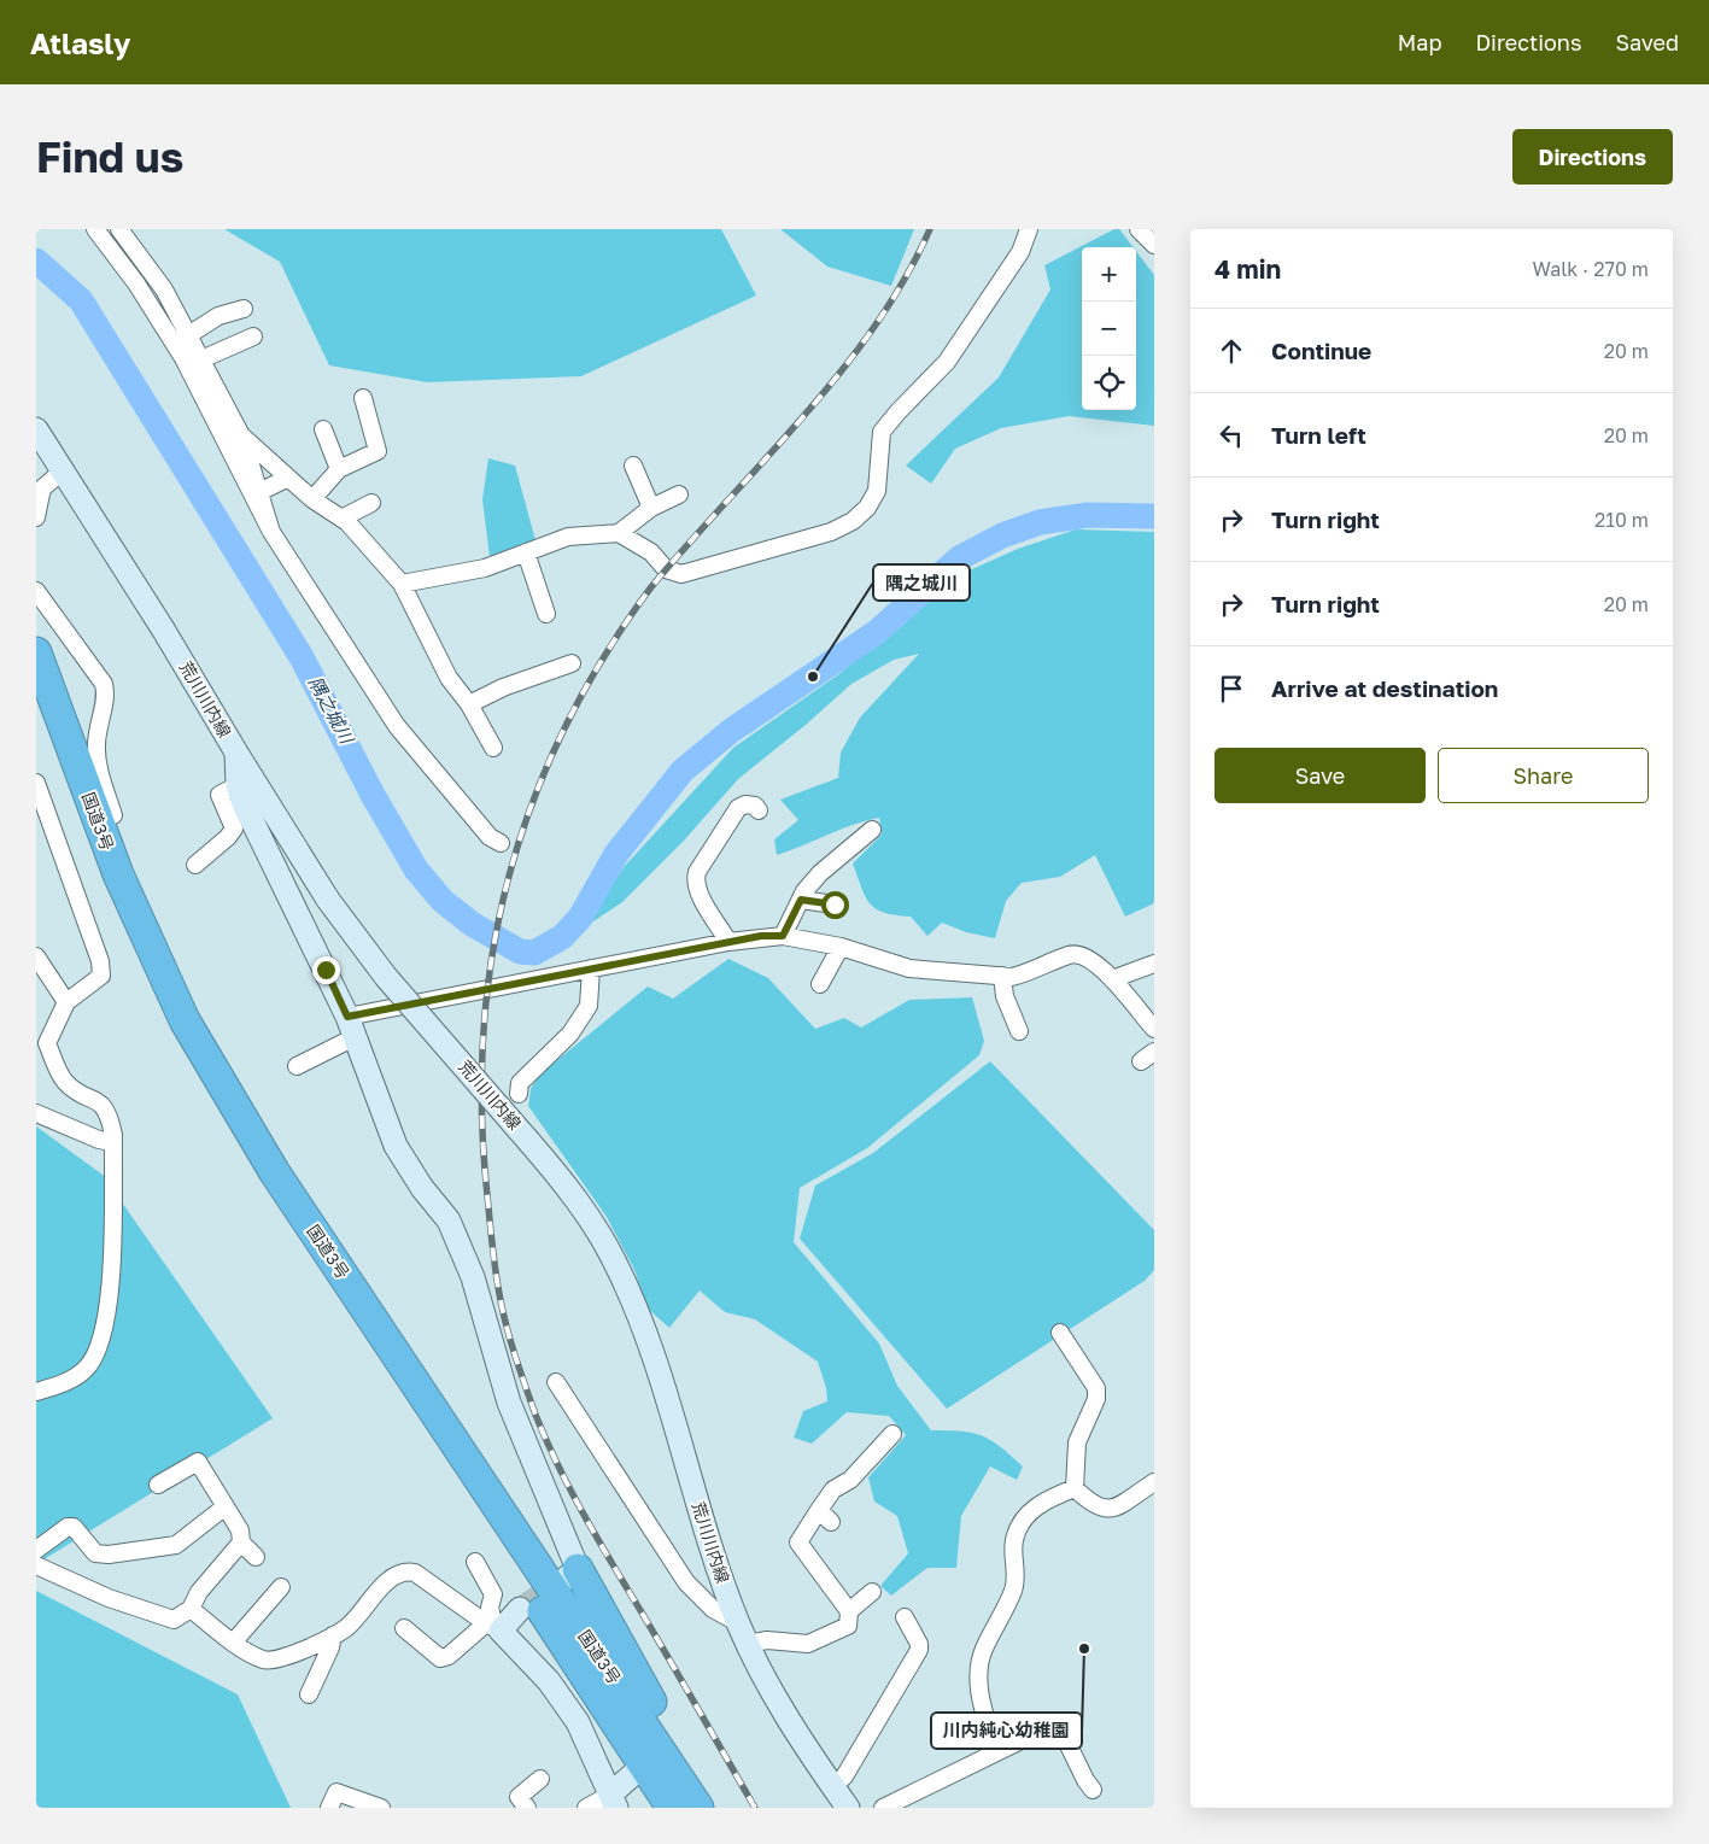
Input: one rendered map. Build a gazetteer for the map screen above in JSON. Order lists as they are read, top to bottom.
{
  "streets": {
    "highway": ["国道3号"],
    "main road": ["荒川川内線"]
  },
  "water": ["隅之城川"],
  "places": ["隅之城川", "川内純心幼稚園"],
  "page": {
    "header": "Atlasly",
    "nav": ["Map", "Directions", "Saved"],
    "buttons": [
      "Directions",
      ["Save", "Share"]
    ],
    "title": "Find us",
    "heading": ["4 min", "Walk · 270 m"],
    "map_buttons": ["+", "−"],
    "list": [
      ["Continue", "20 m"],
      ["Turn left", "20 m"],
      ["Turn right", "210 m"],
      ["Turn right", "20 m"],
      "Arrive at destination"
    ]
  }
}
